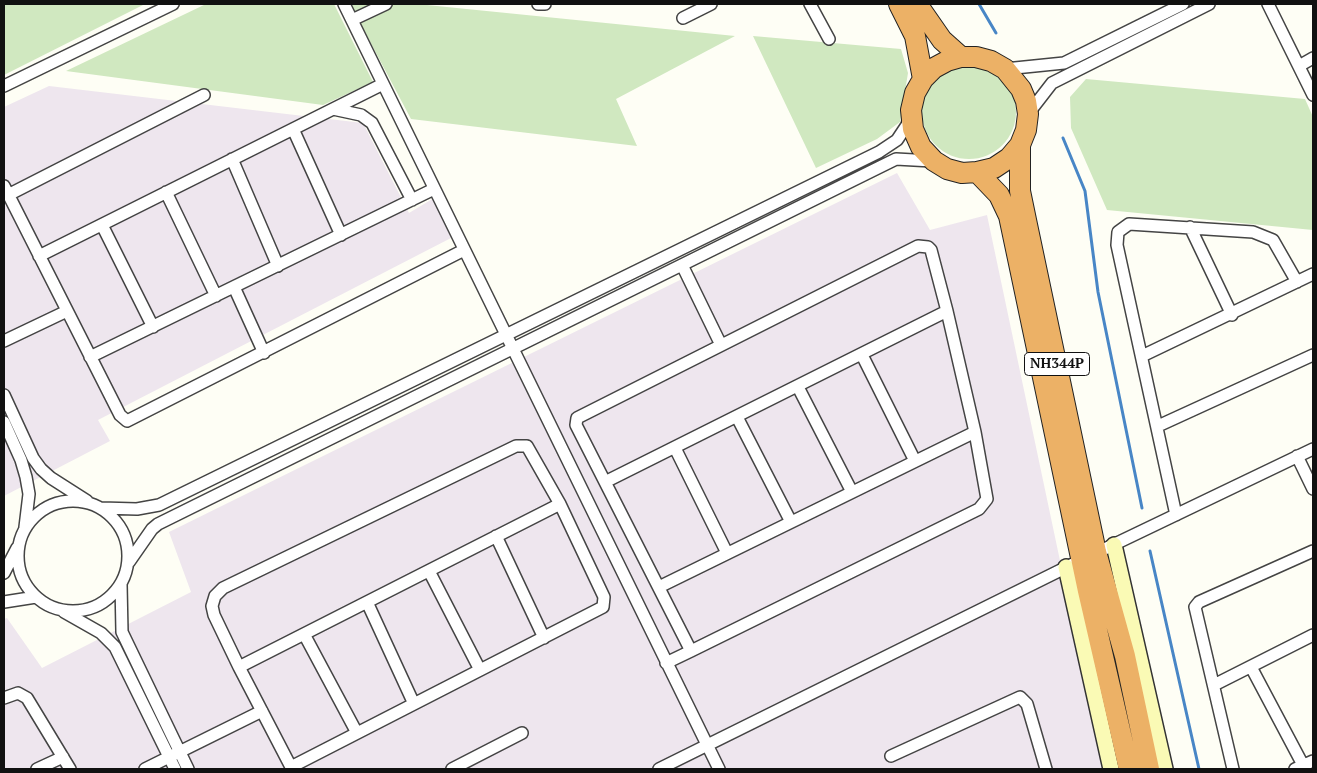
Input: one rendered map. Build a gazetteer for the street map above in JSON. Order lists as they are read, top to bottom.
{
  "streets": {
    "highway": ["NH344P"]
  }
}
